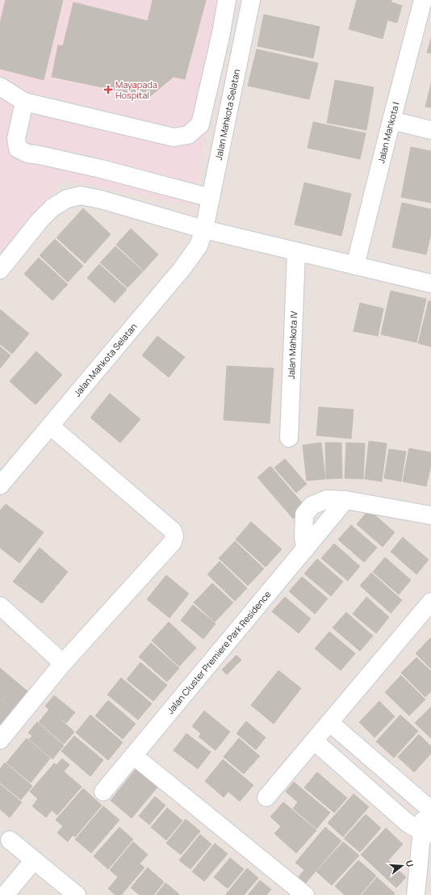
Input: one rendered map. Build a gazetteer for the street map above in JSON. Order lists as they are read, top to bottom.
{
  "streets": {
    "street": [
      "Jalan Mahkota Selatan",
      "Jalan Mahkota I",
      "Jalan Mahkota IV",
      "Jalan Cluster Premiere Park Residence"
    ]
  },
  "places": {
    "health": ["Mayapada Hospital"]
  },
  "north": "right"
}
